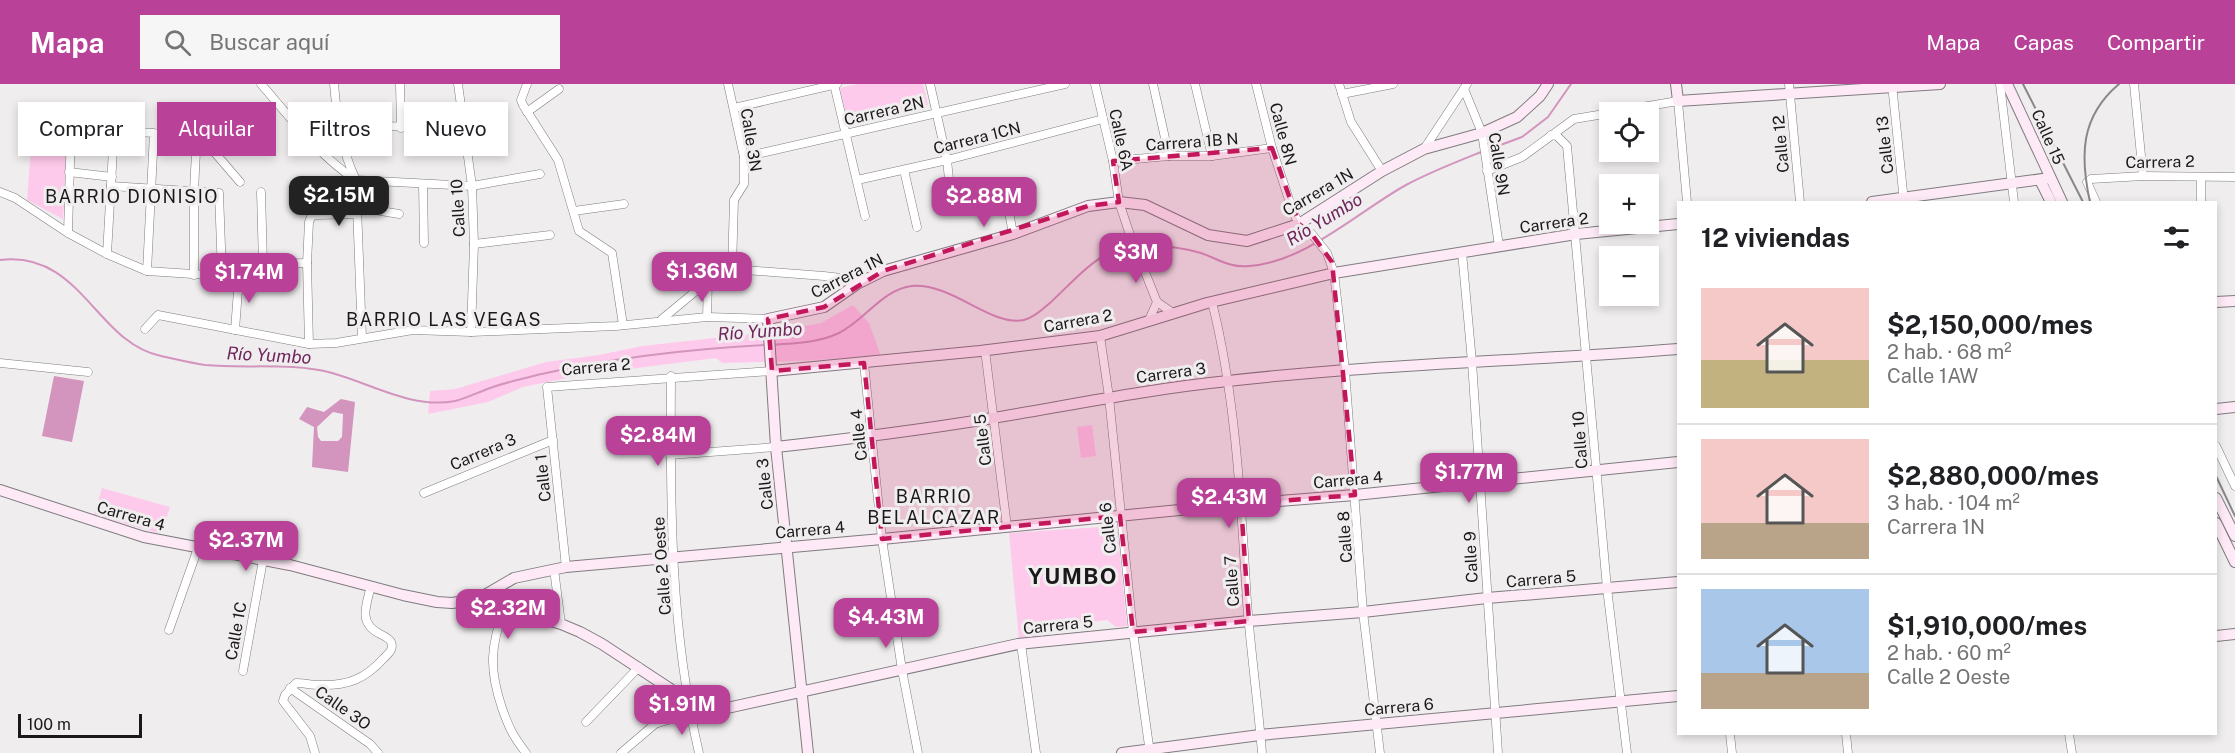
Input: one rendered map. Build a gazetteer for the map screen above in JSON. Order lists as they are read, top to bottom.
{
  "streets": {
    "street": [
      "Carrera 2N",
      "Calle 8N",
      "Calle 15",
      "Carrera 1CN",
      "Calle 3N",
      "Calle 6A",
      "Carrera 1B N",
      "Calle 12",
      "Calle 13",
      "Carrera 2",
      "Calle 9N",
      "Carrera 1N",
      "Calle 10",
      "Carrera 3",
      "Calle 4",
      "Calle 5",
      "Calle 1",
      "Carrera 4",
      "Calle 3",
      "Calle 6",
      "Calle 8",
      "Calle 9",
      "Calle 2 Oeste",
      "Carrera 5",
      "Calle 7",
      "Calle 1C",
      "Carrera 6",
      "Calle 3O"
    ]
  },
  "crossings": [
    ["Carrera 2N", "Calle 3N"],
    ["Calle 8N", "Carrera 1B N"],
    ["Calle 8N", "Carrera 1N"],
    ["Calle 8N", "Calle 8"],
    ["Carrera 1CN", "Calle 6A"],
    ["Calle 6A", "Carrera 1B N"],
    ["Calle 6A", "Carrera 1N"],
    ["Carrera 2", "Calle 9N"],
    ["Carrera 2", "Calle 10"],
    ["Carrera 2", "Calle 4"],
    ["Carrera 2", "Calle 5"],
    ["Carrera 2", "Calle 1"],
    ["Carrera 2", "Calle 3"],
    ["Carrera 2", "Calle 6"],
    ["Carrera 2", "Calle 8"],
    ["Carrera 2", "Calle 9"],
    ["Carrera 2", "Calle 2 Oeste"],
    ["Carrera 2", "Calle 7"],
    ["Calle 9N", "Carrera 1N"],
    ["Carrera 1N", "Calle 10"],
    ["Carrera 1N", "Calle 3"],
    ["Carrera 1N", "Calle 8"],
    ["Calle 10", "Carrera 3"],
    ["Calle 10", "Carrera 4"],
    ["Calle 10", "Carrera 5"],
    ["Calle 10", "Carrera 6"],
    ["Carrera 3", "Calle 4"],
    ["Carrera 3", "Calle 5"],
    ["Carrera 3", "Calle 1"],
    ["Carrera 3", "Calle 3"],
    ["Carrera 3", "Calle 6"],
    ["Carrera 3", "Calle 8"],
    ["Carrera 3", "Calle 9"],
    ["Carrera 3", "Calle 2 Oeste"],
    ["Carrera 3", "Calle 7"],
    ["Calle 4", "Carrera 4"],
    ["Calle 4", "Carrera 5"],
    ["Calle 5", "Carrera 4"],
    ["Calle 1", "Carrera 4"],
    ["Carrera 4", "Calle 3"],
    ["Carrera 4", "Calle 6"],
    ["Carrera 4", "Calle 8"],
    ["Carrera 4", "Calle 9"],
    ["Carrera 4", "Calle 2 Oeste"],
    ["Carrera 4", "Calle 7"],
    ["Carrera 4", "Calle 1C"],
    ["Calle 3", "Carrera 5"],
    ["Calle 6", "Carrera 5"],
    ["Calle 6", "Carrera 6"],
    ["Calle 8", "Carrera 5"],
    ["Calle 8", "Carrera 6"],
    ["Calle 9", "Carrera 5"],
    ["Calle 9", "Carrera 6"],
    ["Calle 2 Oeste", "Carrera 5"],
    ["Carrera 5", "Calle 7"],
    ["Calle 7", "Carrera 6"]
  ],
  "districts": [
    "BARRIO DIONISIO",
    "BARRIO LAS VEGAS",
    "BARRIO BELALCAZAR",
    "YUMBO"
  ],
  "water": ["Río Yumbo"],
  "scale_bar": "100 m",
  "page": {
    "header": "Mapa",
    "search": "Buscar aquí",
    "nav": ["Mapa", "Capas", "Compartir"],
    "map_buttons": ["+", "−"],
    "chip": [
      "Comprar",
      "Alquilar",
      "Filtros",
      "Nuevo"
    ],
    "price": [
      "$2.15M",
      "$2.88M",
      "$3M",
      "$1.36M",
      "$1.74M",
      "$2.84M",
      "$1.77M",
      "$2.43M",
      "$2.37M",
      "$2.32M",
      "$4.43M",
      "$1.91M"
    ],
    "heading": "12 viviendas",
    "list": [
      {
        "name": "$2,150,000/mes",
        "note": "2 hab. · 68 m² · Calle 1AW"
      },
      {
        "name": "$2,880,000/mes",
        "note": "3 hab. · 104 m² · Carrera 1N"
      },
      {
        "name": "$1,910,000/mes",
        "note": "2 hab. · 60 m² · Calle 2 Oeste"
      }
    ],
    "scale": "100 m"
  }
}
